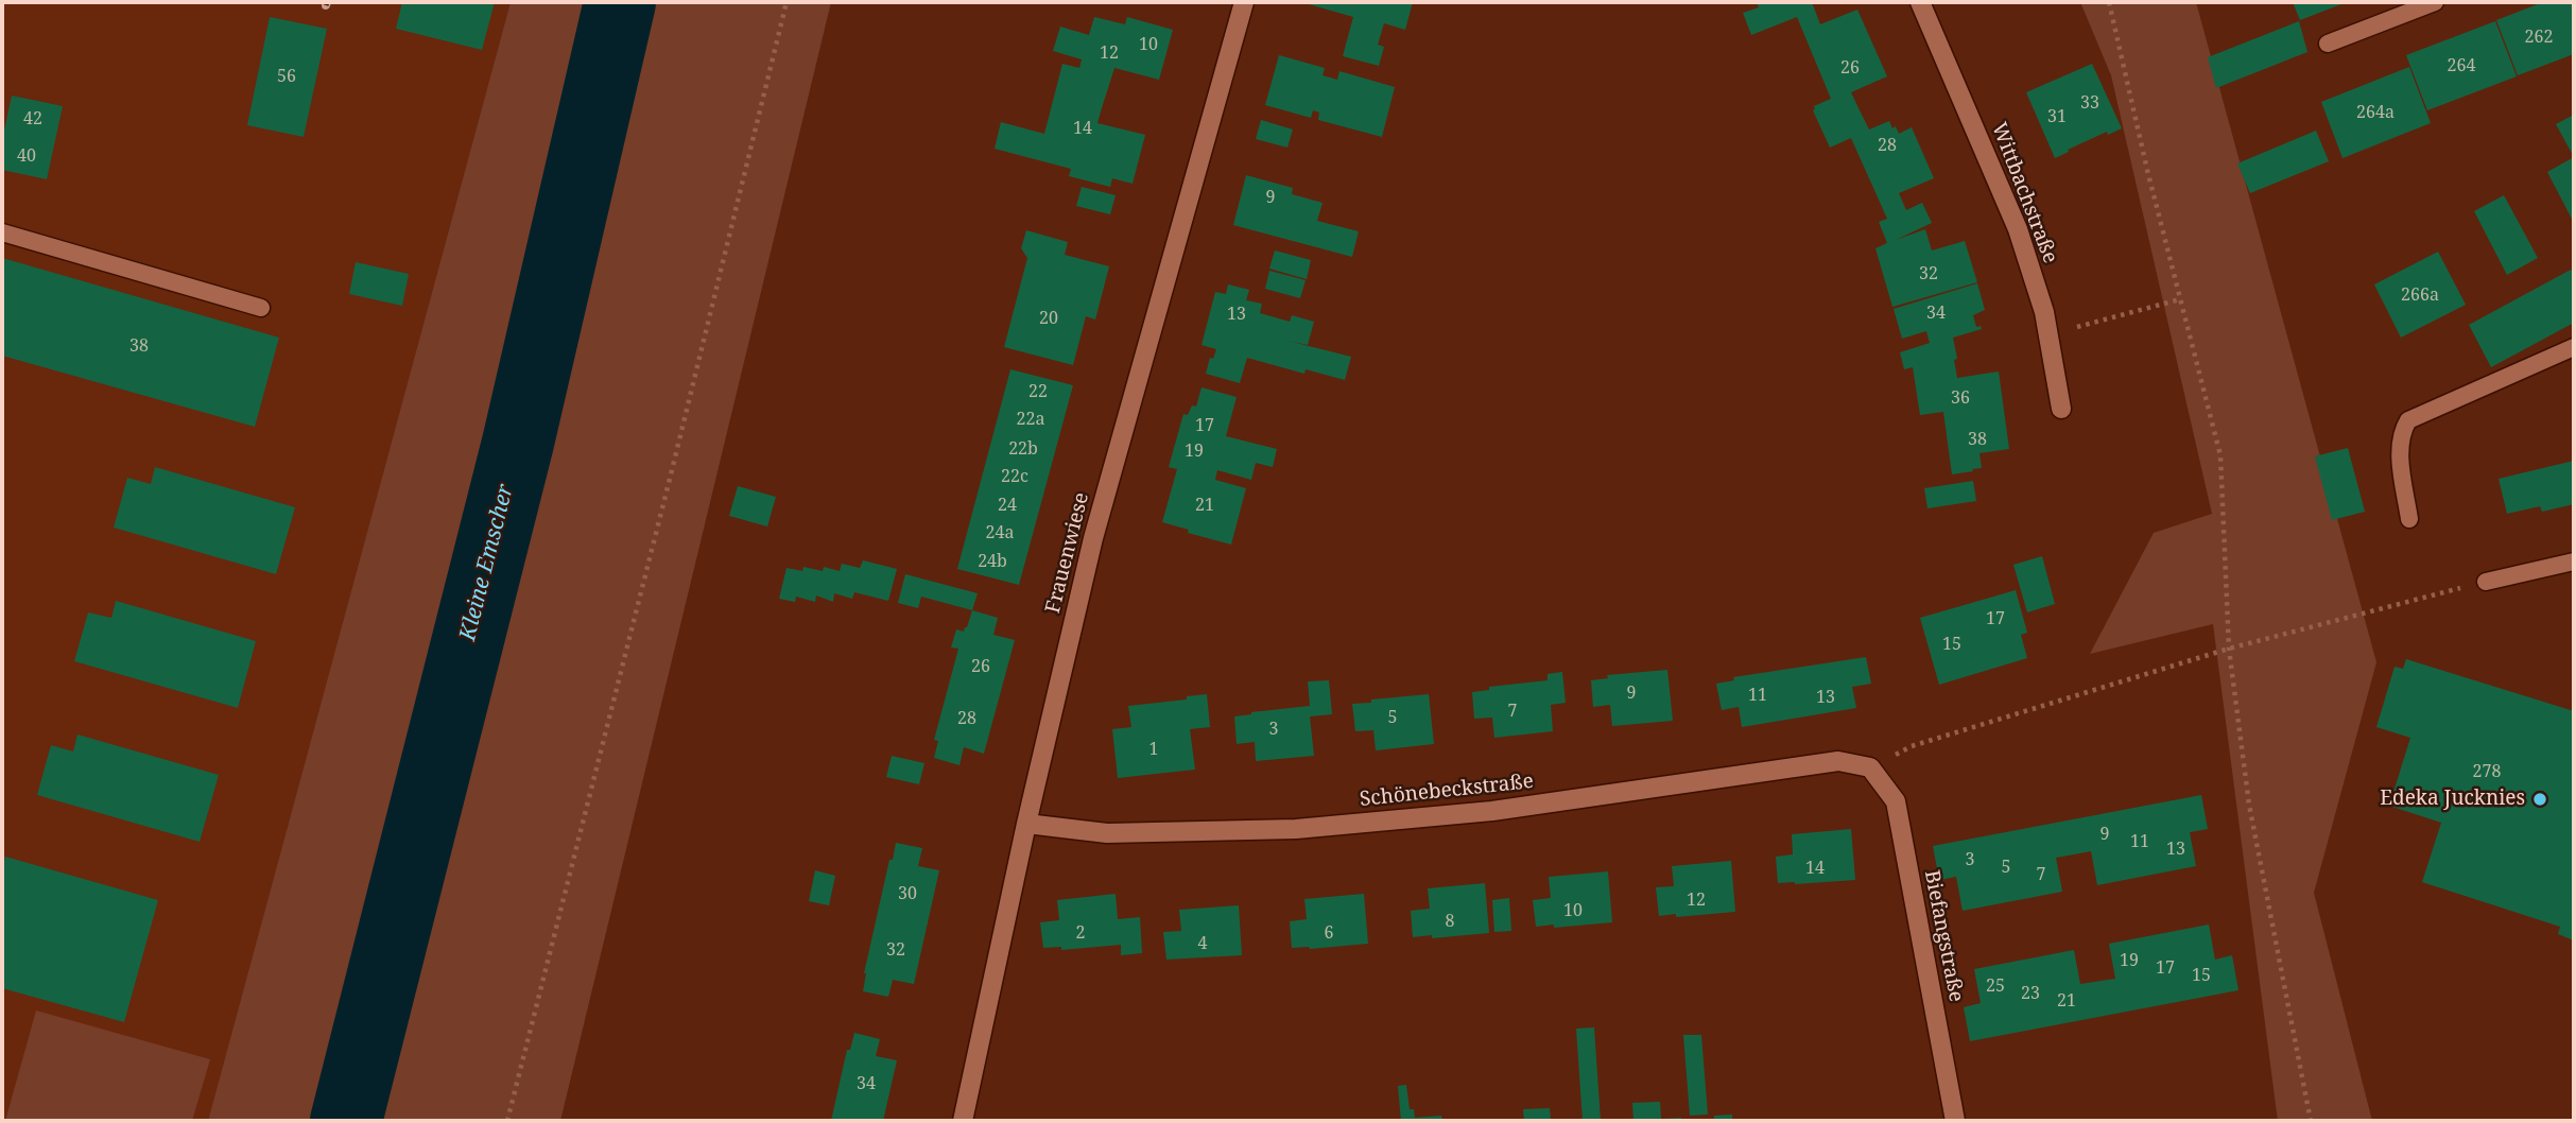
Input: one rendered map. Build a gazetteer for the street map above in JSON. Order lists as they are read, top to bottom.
{
  "streets": {
    "street": [
      "Wittbachstraße",
      "Frauenwiese",
      "Schönebeckstraße",
      "Biefangstraße"
    ]
  },
  "crossings": [
    ["Frauenwiese", "Schönebeckstraße"],
    ["Schönebeckstraße", "Biefangstraße"]
  ],
  "water": ["Kleine Emscher"],
  "places": ["Edeka Jucknies"],
  "house_numbers": [
    "262",
    "10",
    "12",
    "264",
    "26",
    "56",
    "33",
    "264a",
    "31",
    "42",
    "14",
    "28",
    "40",
    "9",
    "32",
    "266a",
    "34",
    "13",
    "20",
    "38",
    "22",
    "36",
    "22a",
    "17",
    "38",
    "22b",
    "19",
    "22c",
    "24",
    "21",
    "24a",
    "24b",
    "17",
    "15",
    "26",
    "9",
    "11",
    "13",
    "7",
    "5",
    "28",
    "3",
    "1",
    "278",
    "9",
    "11",
    "13",
    "3",
    "5",
    "14",
    "7",
    "30",
    "12",
    "10",
    "8",
    "2",
    "6",
    "4",
    "32",
    "19",
    "17",
    "15",
    "25",
    "23",
    "21",
    "34"
  ]
}
